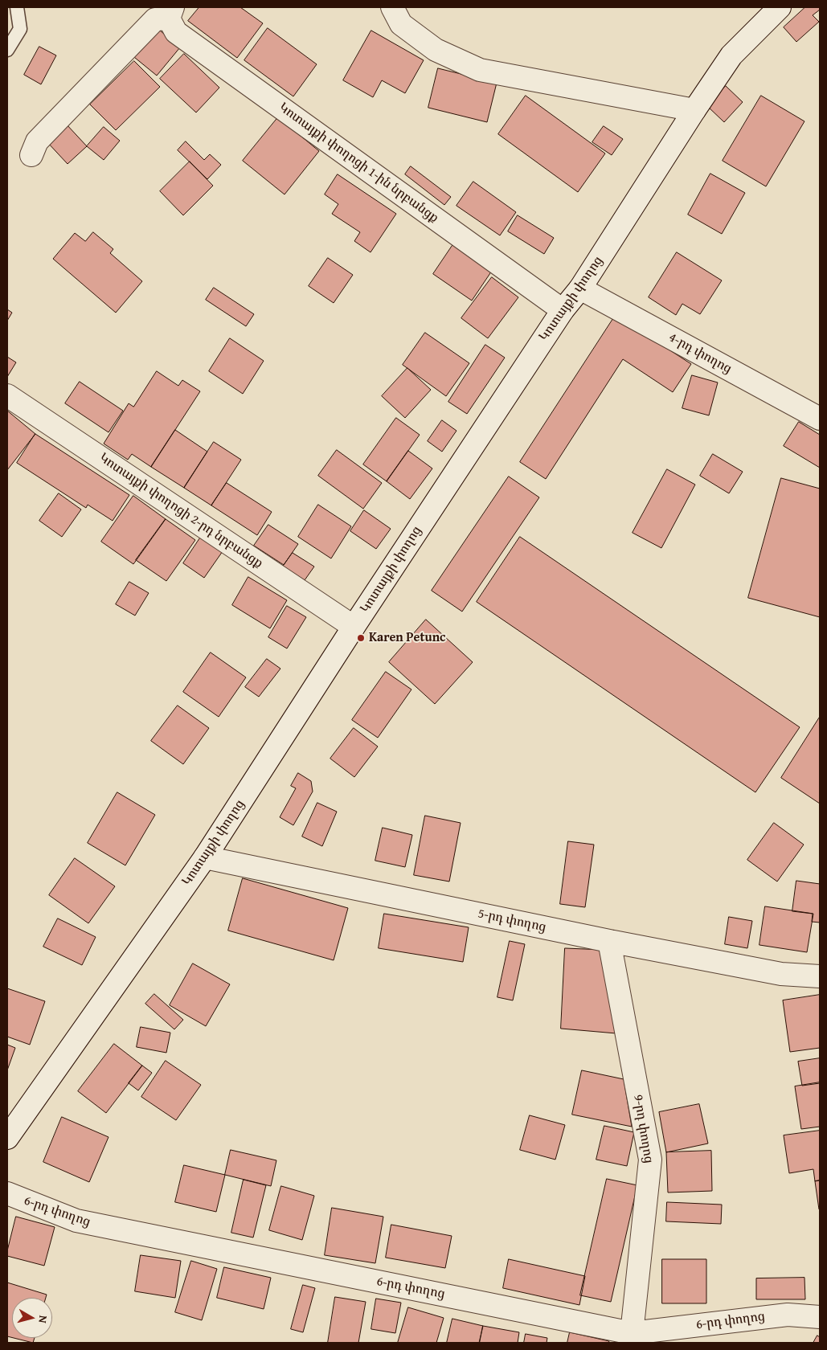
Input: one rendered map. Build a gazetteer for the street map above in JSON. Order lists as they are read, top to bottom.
{
  "streets": {
    "street": [
      "Կոտայքի փողոցի 1-ին նրբանցք",
      "Կոտայքի փողոց",
      "4-րդ փողոց",
      "Կոտայքի փողոցի 2-րդ նրբանցք",
      "5-րդ փողոց",
      "9-րդ փողոց",
      "6-րդ փողոց"
    ]
  },
  "crossings": [
    ["Կոտայքի փողոցի 1-ին նրբանցք", "Կոտայքի փողոց"],
    ["Կոտայքի փողոց", "4-րդ փողոց"],
    ["Կոտայքի փողոց", "Կոտայքի փողոցի 2-րդ նրբանցք"],
    ["Կոտայքի փողոց", "5-րդ փողոց"],
    ["5-րդ փողոց", "9-րդ փողոց"],
    ["9-րդ փողոց", "6-րդ փողոց"]
  ],
  "places": ["Karen Petunc"],
  "north": "right"
}
